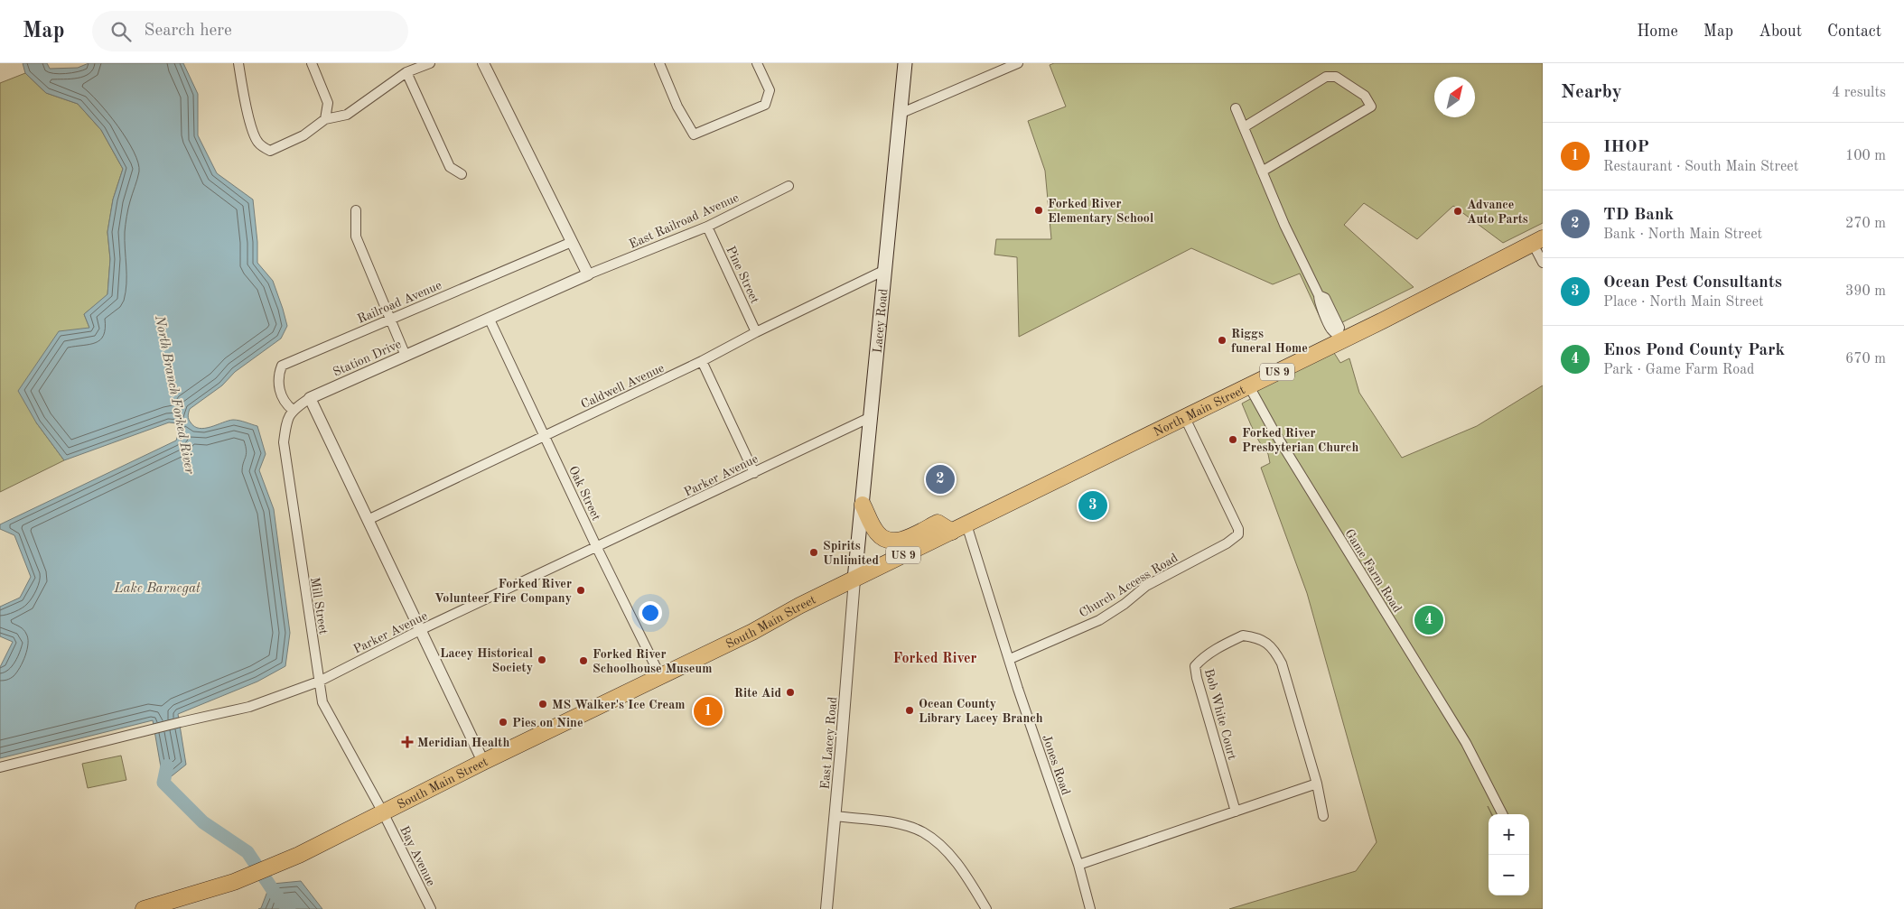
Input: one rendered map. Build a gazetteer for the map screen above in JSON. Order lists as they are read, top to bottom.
{
  "streets": {
    "highway": ["US 9", "North Main Street", "South Main Street"],
    "main road": ["Lacey Road"],
    "street": [
      "East Railroad Avenue",
      "Pine Street",
      "Railroad Avenue",
      "Station Drive",
      "Caldwell Avenue",
      "Parker Avenue",
      "Oak Street",
      "Game Farm Road",
      "Church Access Road",
      "Mill Street",
      "Bob White Court",
      "East Lacey Road",
      "Jones Road",
      "Bay Avenue"
    ]
  },
  "crossings": [
    ["East Railroad Avenue", "Pine Street"],
    ["East Railroad Avenue", "Station Drive"],
    ["Pine Street", "Caldwell Avenue"],
    ["Railroad Avenue", "Mill Street"],
    ["Lacey Road", "Caldwell Avenue"],
    ["Lacey Road", "North Main Street"],
    ["Lacey Road", "Parker Avenue"],
    ["Lacey Road", "South Main Street"],
    ["Lacey Road", "East Lacey Road"],
    ["Station Drive", "Oak Street"],
    ["Caldwell Avenue", "Oak Street"],
    ["North Main Street", "Game Farm Road"],
    ["North Main Street", "Church Access Road"],
    ["North Main Street", "South Main Street"],
    ["North Main Street", "East Lacey Road"],
    ["North Main Street", "Jones Road"],
    ["Parker Avenue", "Oak Street"],
    ["Parker Avenue", "Mill Street"],
    ["Oak Street", "South Main Street"],
    ["Church Access Road", "Jones Road"],
    ["Mill Street", "South Main Street"],
    ["Mill Street", "Bay Avenue"],
    ["South Main Street", "East Lacey Road"],
    ["South Main Street", "Bay Avenue"]
  ],
  "districts": ["Forked River"],
  "water": ["North Branch Forked River", "Lake Barnegat"],
  "places": {
    "other": [
      "Forked River Elementary School",
      "Advance Auto Parts",
      "Riggs funeral Home",
      "Forked River Presbyterian Church",
      "Spirits Unlimited",
      "Forked River Volunteer Fire Company",
      "Lacey Historical Society",
      "Forked River Schoolhouse Museum",
      "Rite Aid",
      "MS Walker's Ice Cream",
      "Ocean County Library Lacey Branch",
      "Pies on Nine"
    ],
    "health": ["Meridian Health"]
  },
  "north": "top right",
  "page": {
    "header": "Map",
    "search": "Search here",
    "nav": [
      "Home",
      "Map",
      "About",
      "Contact"
    ],
    "heading": ["Nearby", "4 results"],
    "list": [
      {
        "mark": "1",
        "name": "IHOP",
        "note": "Restaurant · South Main Street",
        "value": "100 m"
      },
      {
        "mark": "2",
        "name": "TD Bank",
        "note": "Bank · North Main Street",
        "value": "270 m"
      },
      {
        "mark": "3",
        "name": "Ocean Pest Consultants",
        "note": "Place · North Main Street",
        "value": "390 m"
      },
      {
        "mark": "4",
        "name": "Enos Pond County Park",
        "note": "Park · Game Farm Road",
        "value": "670 m"
      }
    ],
    "pins": [
      "2",
      "3",
      "4",
      "1"
    ],
    "map_buttons": ["+", "−"]
  }
}
